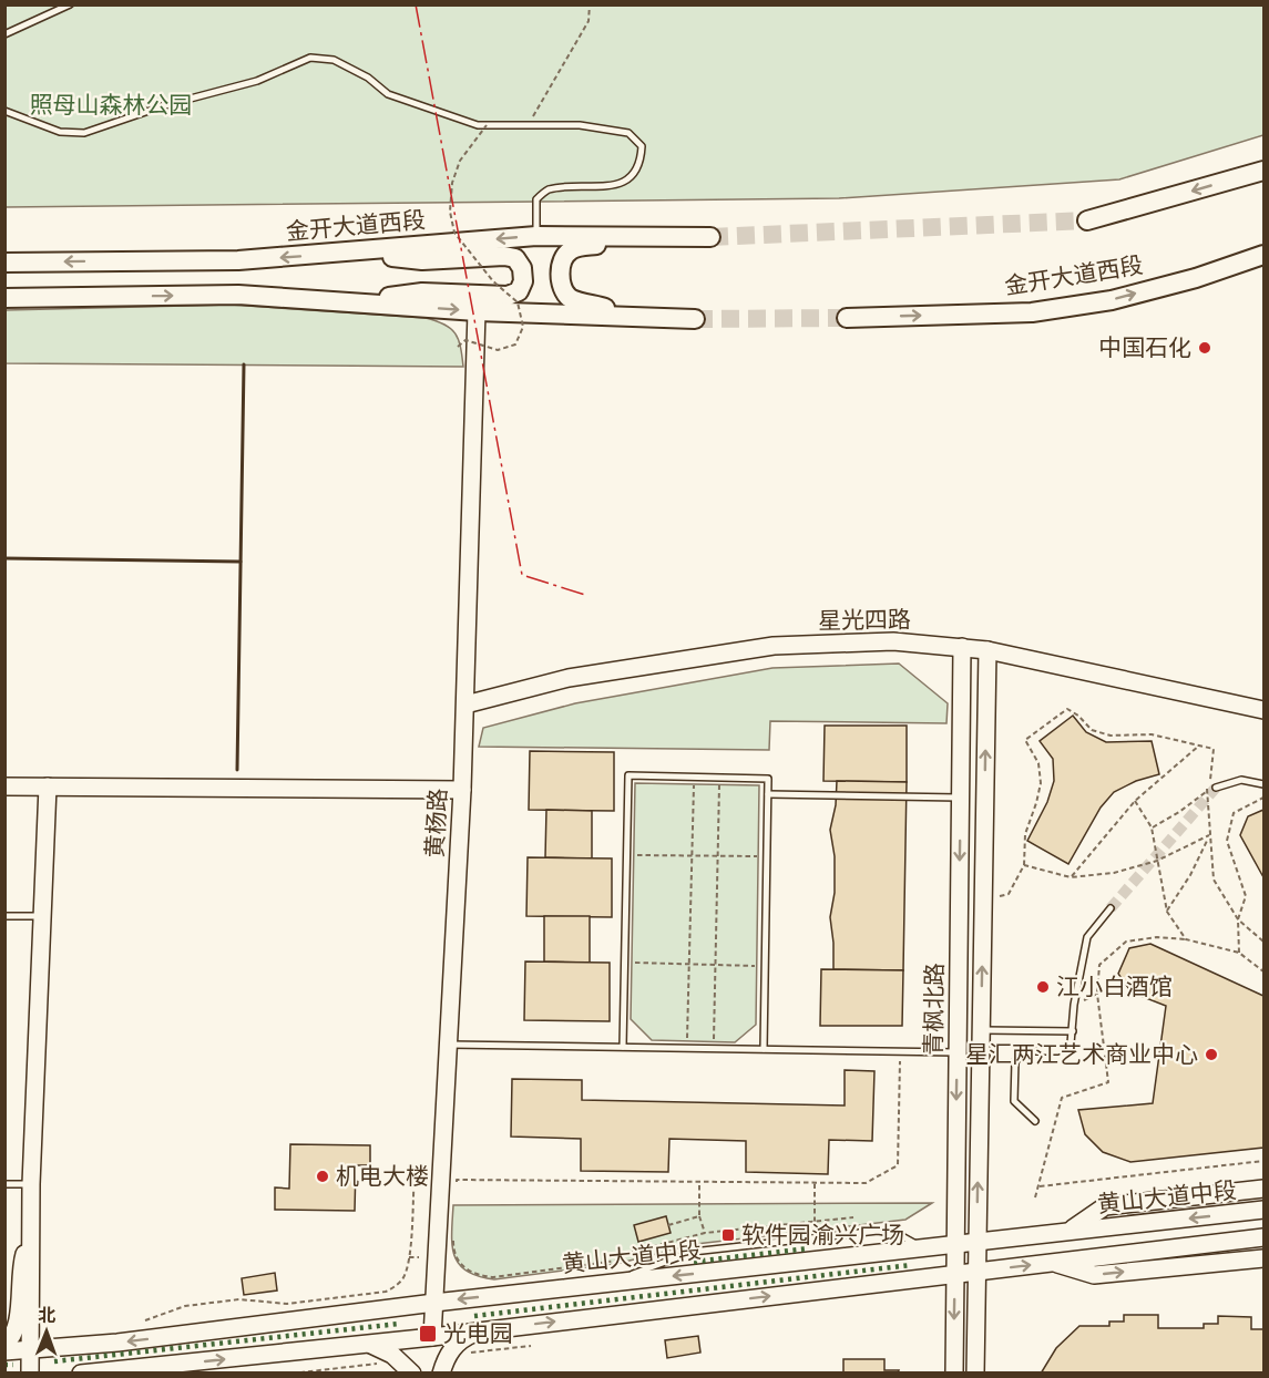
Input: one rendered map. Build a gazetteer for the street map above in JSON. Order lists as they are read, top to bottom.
{
  "streets": {
    "main road": ["金开大道西段"],
    "street": [
      "星光四路",
      "黄杨路",
      "青枫北路",
      "黄山大道中段"
    ]
  },
  "crossings": [
    ["星光四路", "黄杨路"],
    ["星光四路", "青枫北路"],
    ["黄杨路", "黄山大道中段"],
    ["青枫北路", "黄山大道中段"]
  ],
  "parks": ["照母山森林公园"],
  "places": {
    "other": [
      "中国石化",
      "江小白酒馆",
      "星汇两江艺术商业中心",
      "机电大楼"
    ],
    "transit": ["软件园渝兴广场", "光电园"]
  },
  "north": "top"
}
